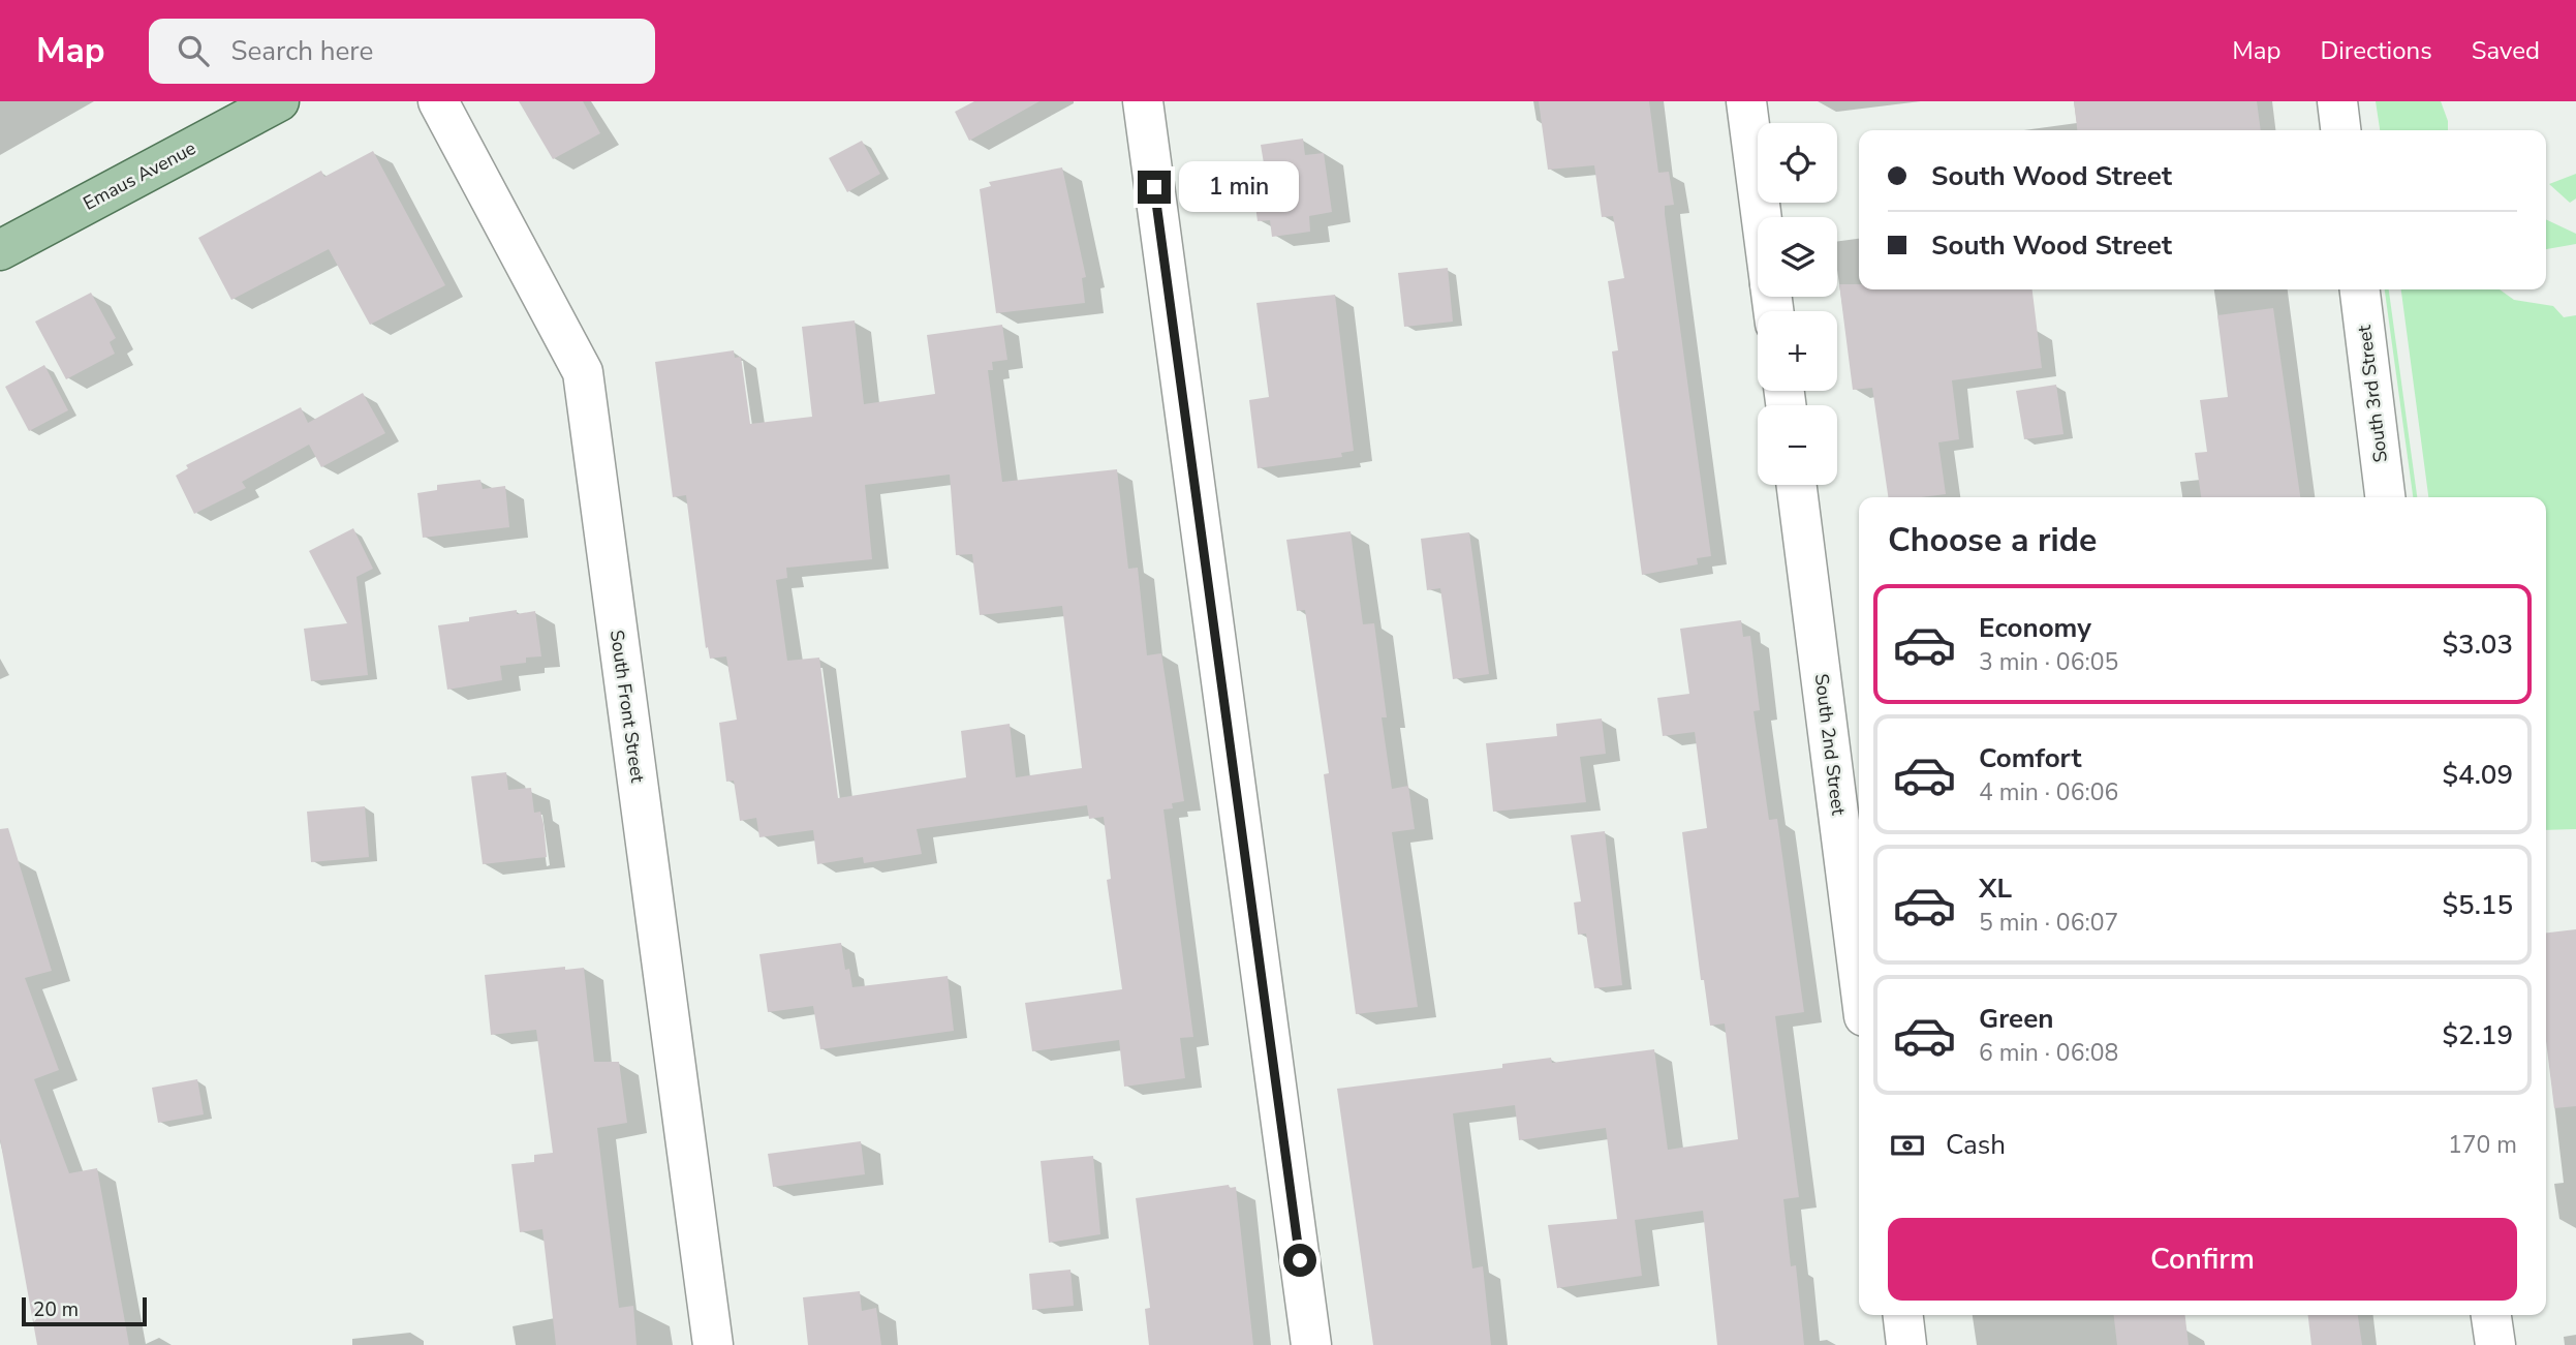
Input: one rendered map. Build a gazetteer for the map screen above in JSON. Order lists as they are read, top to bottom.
{
  "streets": {
    "main road": ["Emaus Avenue"],
    "street": ["South 3rd Street", "South Front Street", "South 2nd Street"]
  },
  "scale_bar": "20 m",
  "page": {
    "header": "Map",
    "search": "Search here",
    "nav": ["Map", "Directions", "Saved"],
    "map_buttons": ["+", "−"],
    "banner": ["South Wood Street", "South Wood Street"],
    "bubble": "1 min",
    "heading": "Choose a ride",
    "list": [
      {
        "name": "Economy",
        "note": "3 min · 06:05",
        "value": "$3.03"
      },
      {
        "name": "Comfort",
        "note": "4 min · 06:06",
        "value": "$4.09"
      },
      {
        "name": "XL",
        "note": "5 min · 06:07",
        "value": "$5.15"
      },
      {
        "name": "Green",
        "note": "6 min · 06:08",
        "value": "$2.19"
      }
    ],
    "pay": ["Cash", "170 m"],
    "buttons": "Confirm",
    "scale": "20 m"
  }
}
